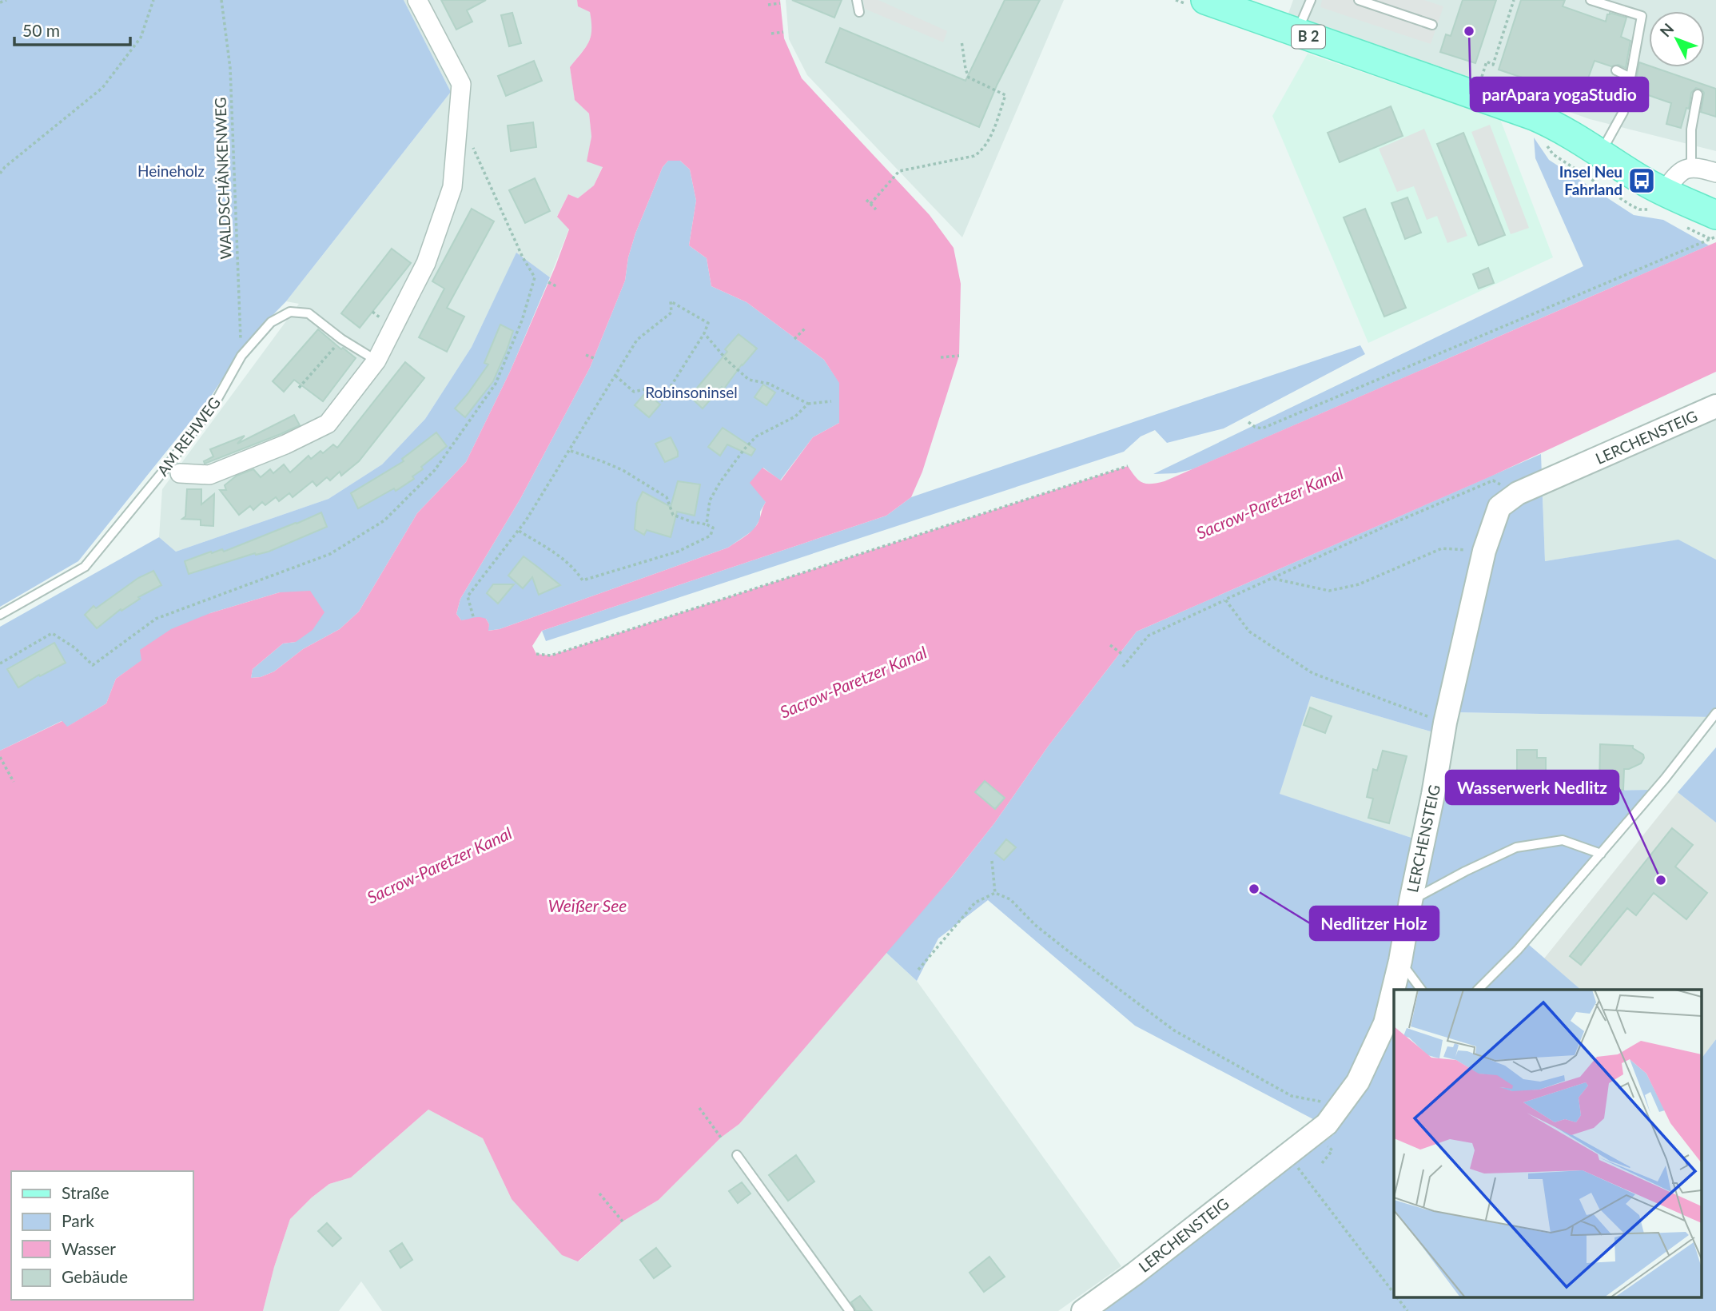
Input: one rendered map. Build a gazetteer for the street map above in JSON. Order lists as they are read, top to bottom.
{
  "streets": {
    "main road": ["B 2"],
    "street": ["AM REHWEG", "LERCHENSTEIG"],
    "path": ["WALDSCHÄNKENWEG"]
  },
  "crossings": [
    ["WALDSCHÄNKENWEG", "AM REHWEG"]
  ],
  "water": ["Sacrow-Paretzer Kanal", "Weißer See"],
  "parks": ["Heineholz", "Robinsoninsel"],
  "places": {
    "other": ["parApara yogaStudio", "Wasserwerk Nedlitz", "Nedlitzer Holz"],
    "bus stop": ["Insel Neu Fahrland"]
  },
  "legend": [
    "Straße",
    "Park",
    "Wasser",
    "Gebäude"
  ],
  "scale_bar": "50 m",
  "north": "top left"
}
